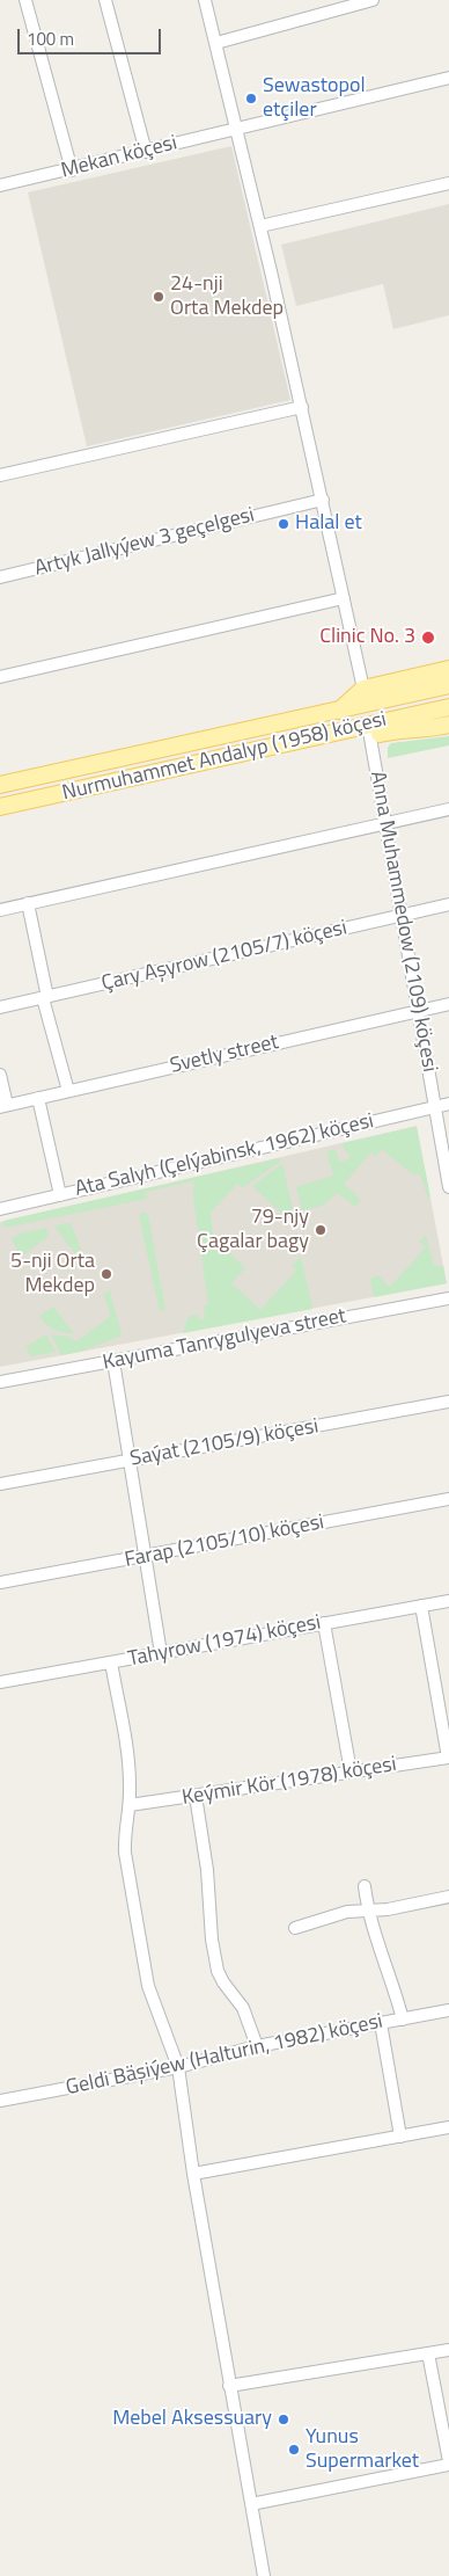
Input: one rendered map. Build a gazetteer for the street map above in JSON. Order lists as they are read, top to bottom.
{
  "streets": {
    "main road": ["Nurmuhammet Andalyp (1958) köçesi"],
    "street": [
      "Mekan köçesi",
      "Artyk Jallyýew 3 geçelgesi",
      "Anna Muhammedow (2109) köçesi",
      "Çary Aşyrow (2105/7) köçesi",
      "Svetly street",
      "Ata Salyh (Çelýabinsk, 1962) köçesi",
      "Kayuma Tanrygulyeva street",
      "Saýat (2105/9) köçesi",
      "Farap (2105/10) köçesi",
      "Tahyrow (1974) köçesi",
      "Keýmir Kör (1978) köçesi",
      "Geldi Bäşiýew (Halturin, 1982) köçesi"
    ]
  },
  "crossings": [
    ["Nurmuhammet Andalyp (1958) köçesi", "Anna Muhammedow (2109) köçesi"],
    ["Anna Muhammedow (2109) köçesi", "Çary Aşyrow (2105/7) köçesi"],
    ["Anna Muhammedow (2109) köçesi", "Svetly street"],
    ["Anna Muhammedow (2109) köçesi", "Ata Salyh (Çelýabinsk, 1962) köçesi"]
  ],
  "places": [
    "Sewastopol etçiler",
    "24-nji Orta Mekdep",
    "Halal et",
    "Clinic No. 3",
    "79-njy Çagalar bagy",
    "5-nji Orta Mekdep",
    "Mebel Aksessuary",
    "Yunus Supermarket"
  ],
  "scale_bar": "100 m"
}
